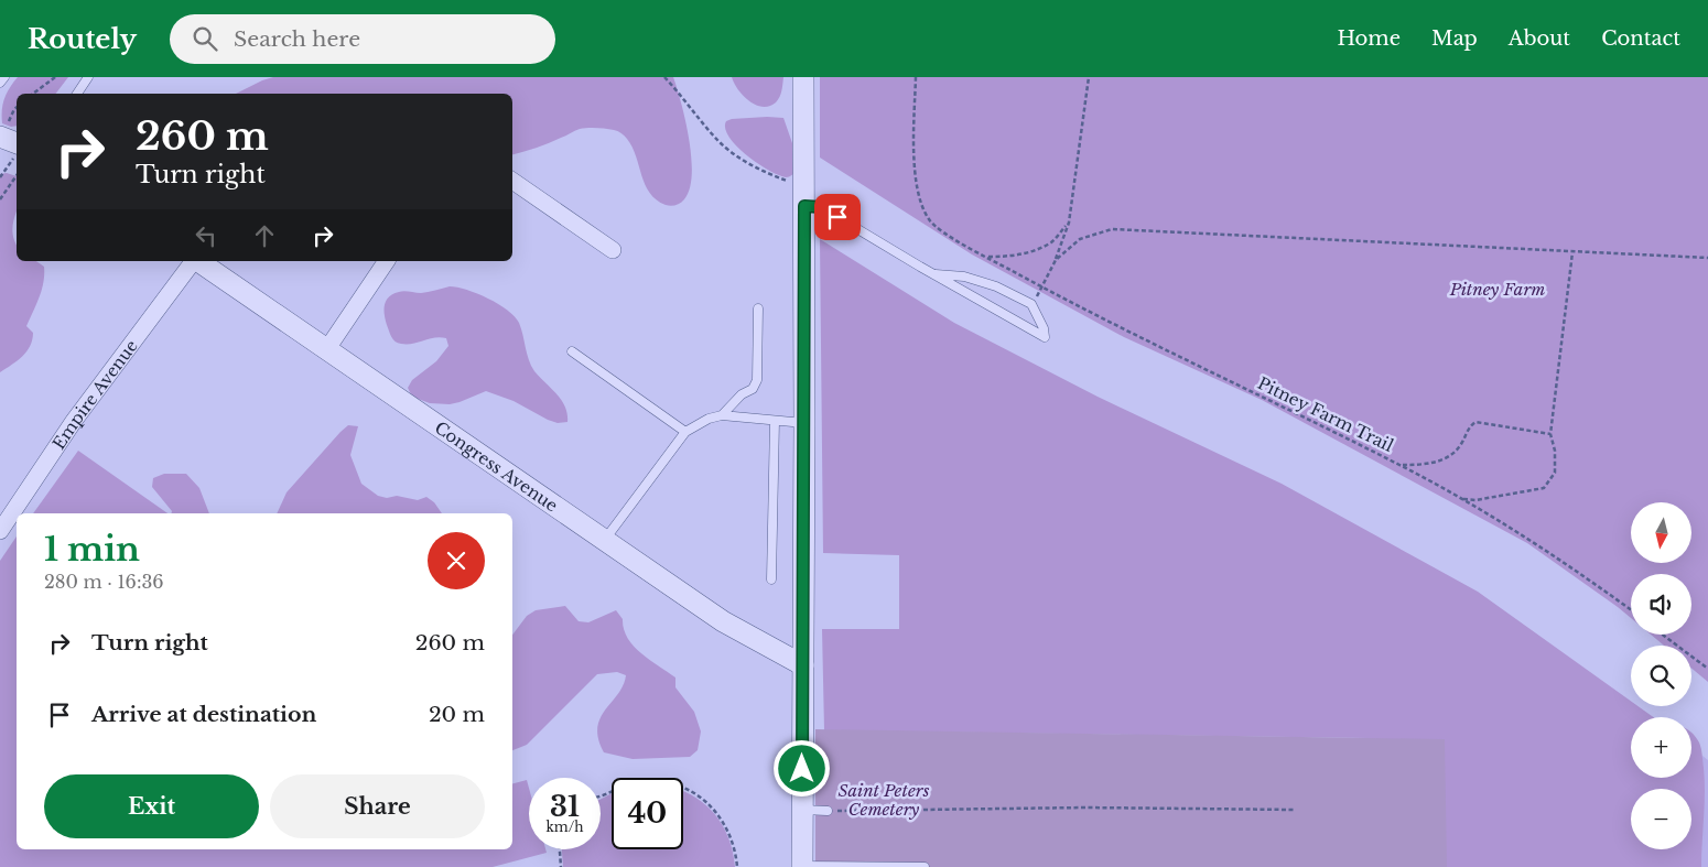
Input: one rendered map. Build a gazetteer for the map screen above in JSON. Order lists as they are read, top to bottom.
{
  "streets": {
    "street": ["Empire Avenue", "Congress Avenue"],
    "path": ["Pitney Farm Trail"]
  },
  "parks": ["Pitney Farm", "Saint Peters Cemetery"],
  "north": "bottom",
  "page": {
    "header": "Routely",
    "search": "Search here",
    "nav": [
      "Home",
      "Map",
      "About",
      "Contact"
    ],
    "turn": ["260 m", "Turn right"],
    "map_buttons": ["+", "−"],
    "heading": ["1 min", "280 m · 16:36"],
    "list": [
      {
        "name": "Turn right",
        "value": "260 m"
      },
      {
        "name": "Arrive at destination",
        "value": "20 m"
      }
    ],
    "buttons": ["Exit", "Share"],
    "speed": "31 km/h",
    "limit": "40"
  }
}
